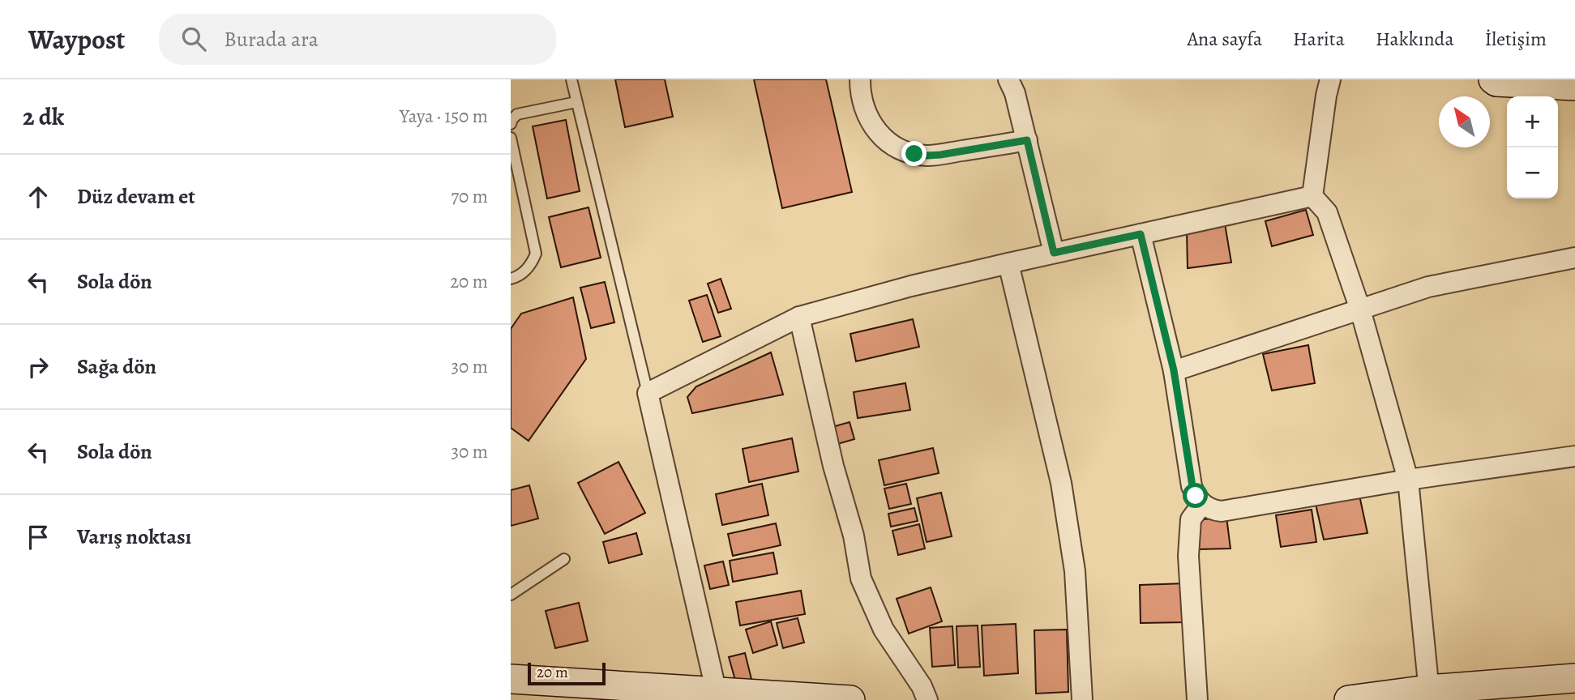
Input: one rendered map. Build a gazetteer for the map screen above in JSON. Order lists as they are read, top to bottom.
{
  "scale_bar": "20 m",
  "north": "top left",
  "page": {
    "header": "Waypost",
    "search": "Burada ara",
    "nav": [
      "Ana sayfa",
      "Harita",
      "Hakkında",
      "İletişim"
    ],
    "heading": ["2 dk", "Yaya · 150 m"],
    "map_buttons": ["+", "−"],
    "list": [
      ["Düz devam et", "70 m"],
      ["Sola dön", "20 m"],
      ["Sağa dön", "30 m"],
      ["Sola dön", "30 m"],
      "Varış noktası"
    ],
    "scale": "20 m"
  }
}
